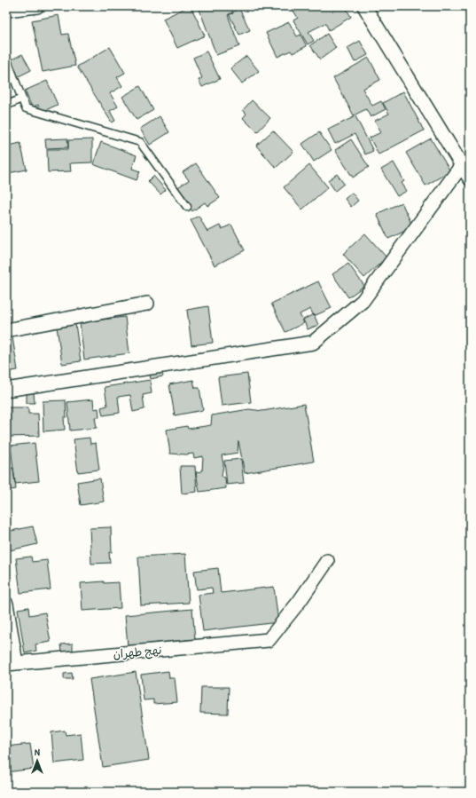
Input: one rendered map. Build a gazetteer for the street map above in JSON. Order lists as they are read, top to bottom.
{
  "streets": {
    "street": ["نهج طهران"]
  },
  "north": "top"
}
